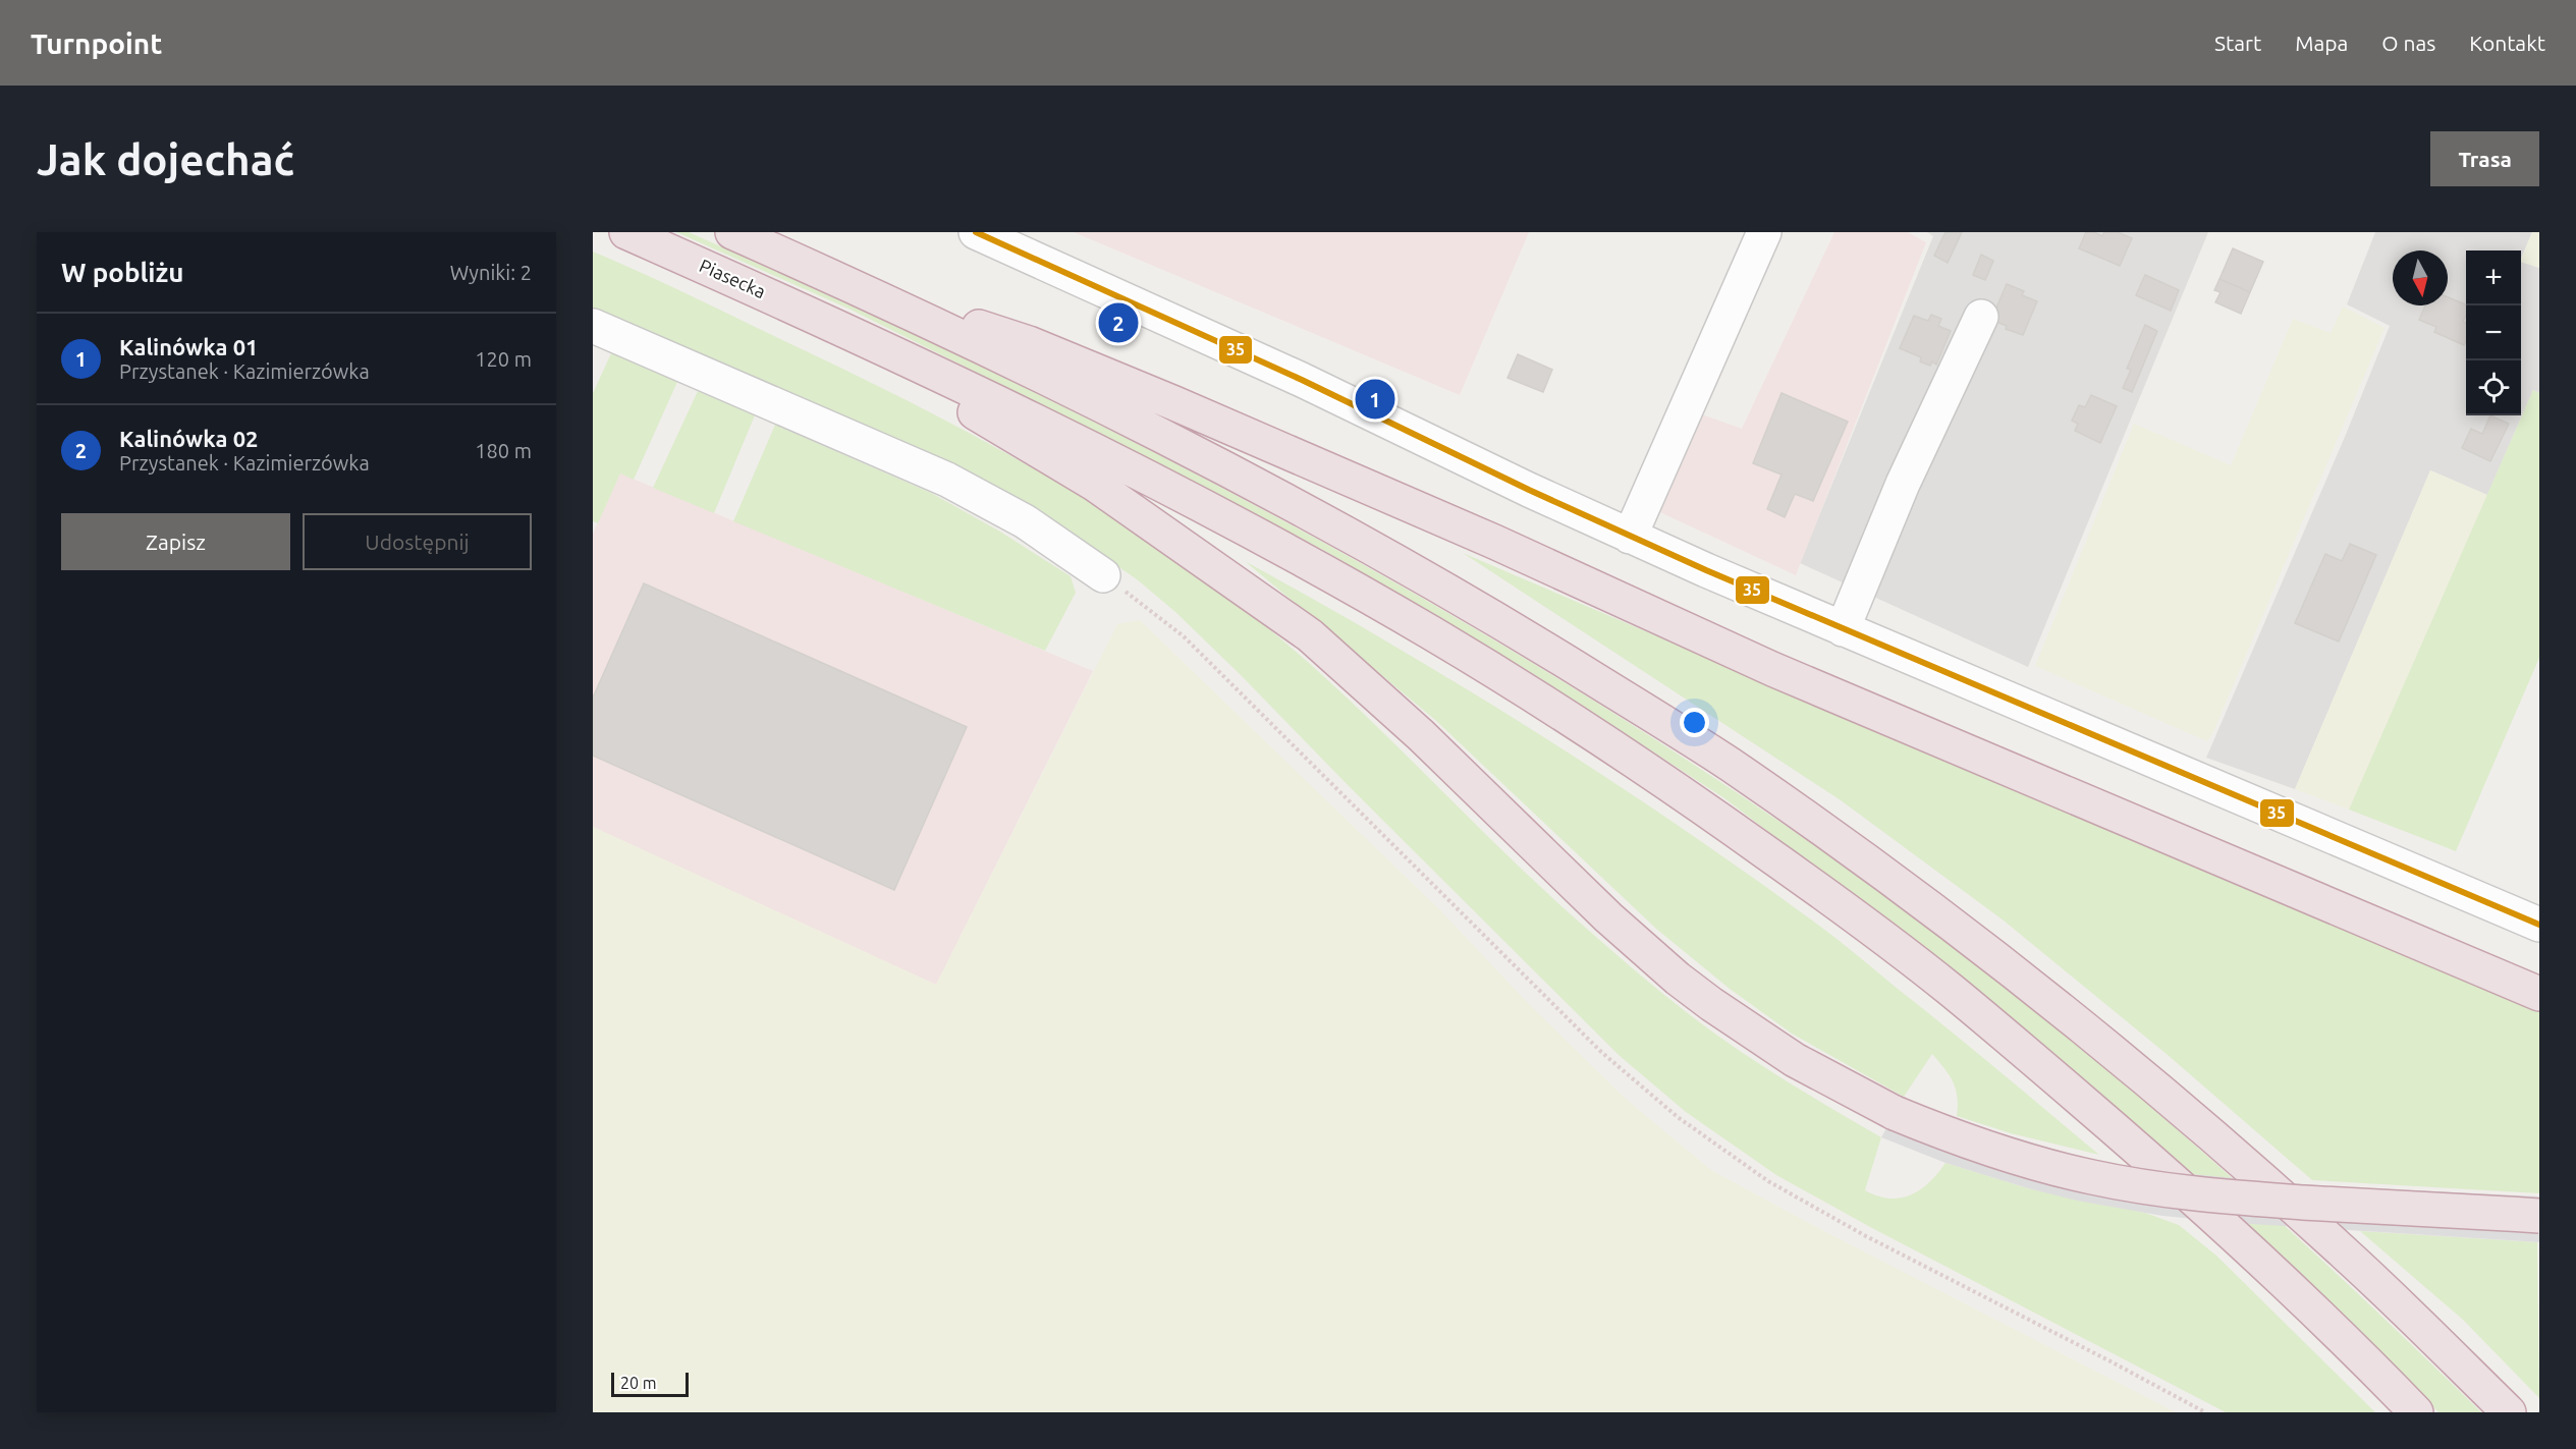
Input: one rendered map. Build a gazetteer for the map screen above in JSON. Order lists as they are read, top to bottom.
{
  "streets": {
    "highway": ["Piasecka"]
  },
  "lines": ["transit line 35"],
  "scale_bar": "20 m",
  "north": "bottom",
  "page": {
    "header": "Turnpoint",
    "nav": [
      "Start",
      "Mapa",
      "O nas",
      "Kontakt"
    ],
    "buttons": [
      "Trasa",
      ["Zapisz", "Udostępnij"]
    ],
    "title": "Jak dojechać",
    "heading": ["W pobliżu", "Wyniki: 2"],
    "map_buttons": ["+", "−"],
    "pins": ["2", "1"],
    "list": [
      {
        "mark": "1",
        "name": "Kalinówka 01",
        "note": "Przystanek · Kazimierzówka",
        "value": "120 m"
      },
      {
        "mark": "2",
        "name": "Kalinówka 02",
        "note": "Przystanek · Kazimierzówka",
        "value": "180 m"
      }
    ],
    "scale": "20 m"
  }
}
